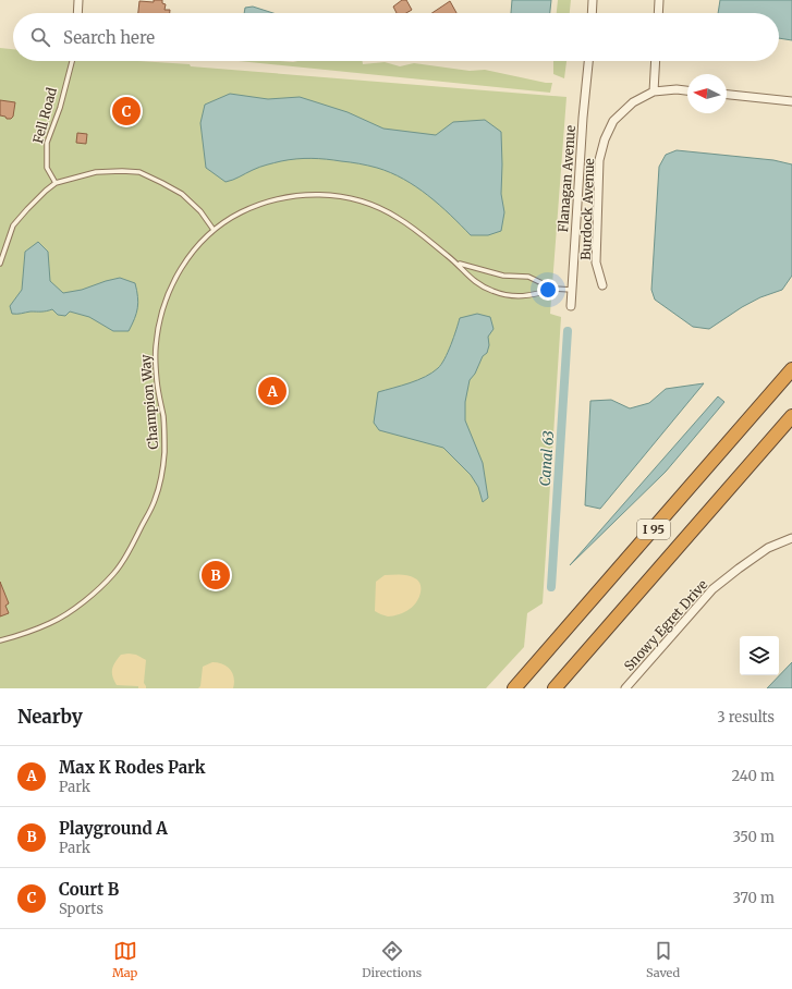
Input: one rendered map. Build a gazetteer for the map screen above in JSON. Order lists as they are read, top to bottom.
{
  "streets": {
    "highway": ["I 95"],
    "street": ["Flanagan Avenue", "Burdock Avenue", "Snowy Egret Drive"],
    "lane": ["Fell Road", "Champion Way"]
  },
  "crossings": [
    ["Flanagan Avenue", "Champion Way"]
  ],
  "water": ["Canal 63"],
  "north": "left",
  "page": {
    "search": "Search here",
    "pins": ["C", "A", "B"],
    "heading": ["Nearby", "3 results"],
    "list": [
      {
        "mark": "A",
        "name": "Max K Rodes Park",
        "note": "Park",
        "value": "240 m"
      },
      {
        "mark": "B",
        "name": "Playground A",
        "note": "Park",
        "value": "350 m"
      },
      {
        "mark": "C",
        "name": "Court B",
        "note": "Sports",
        "value": "370 m"
      }
    ],
    "nav": ["Map", "Directions", "Saved"]
  }
}
